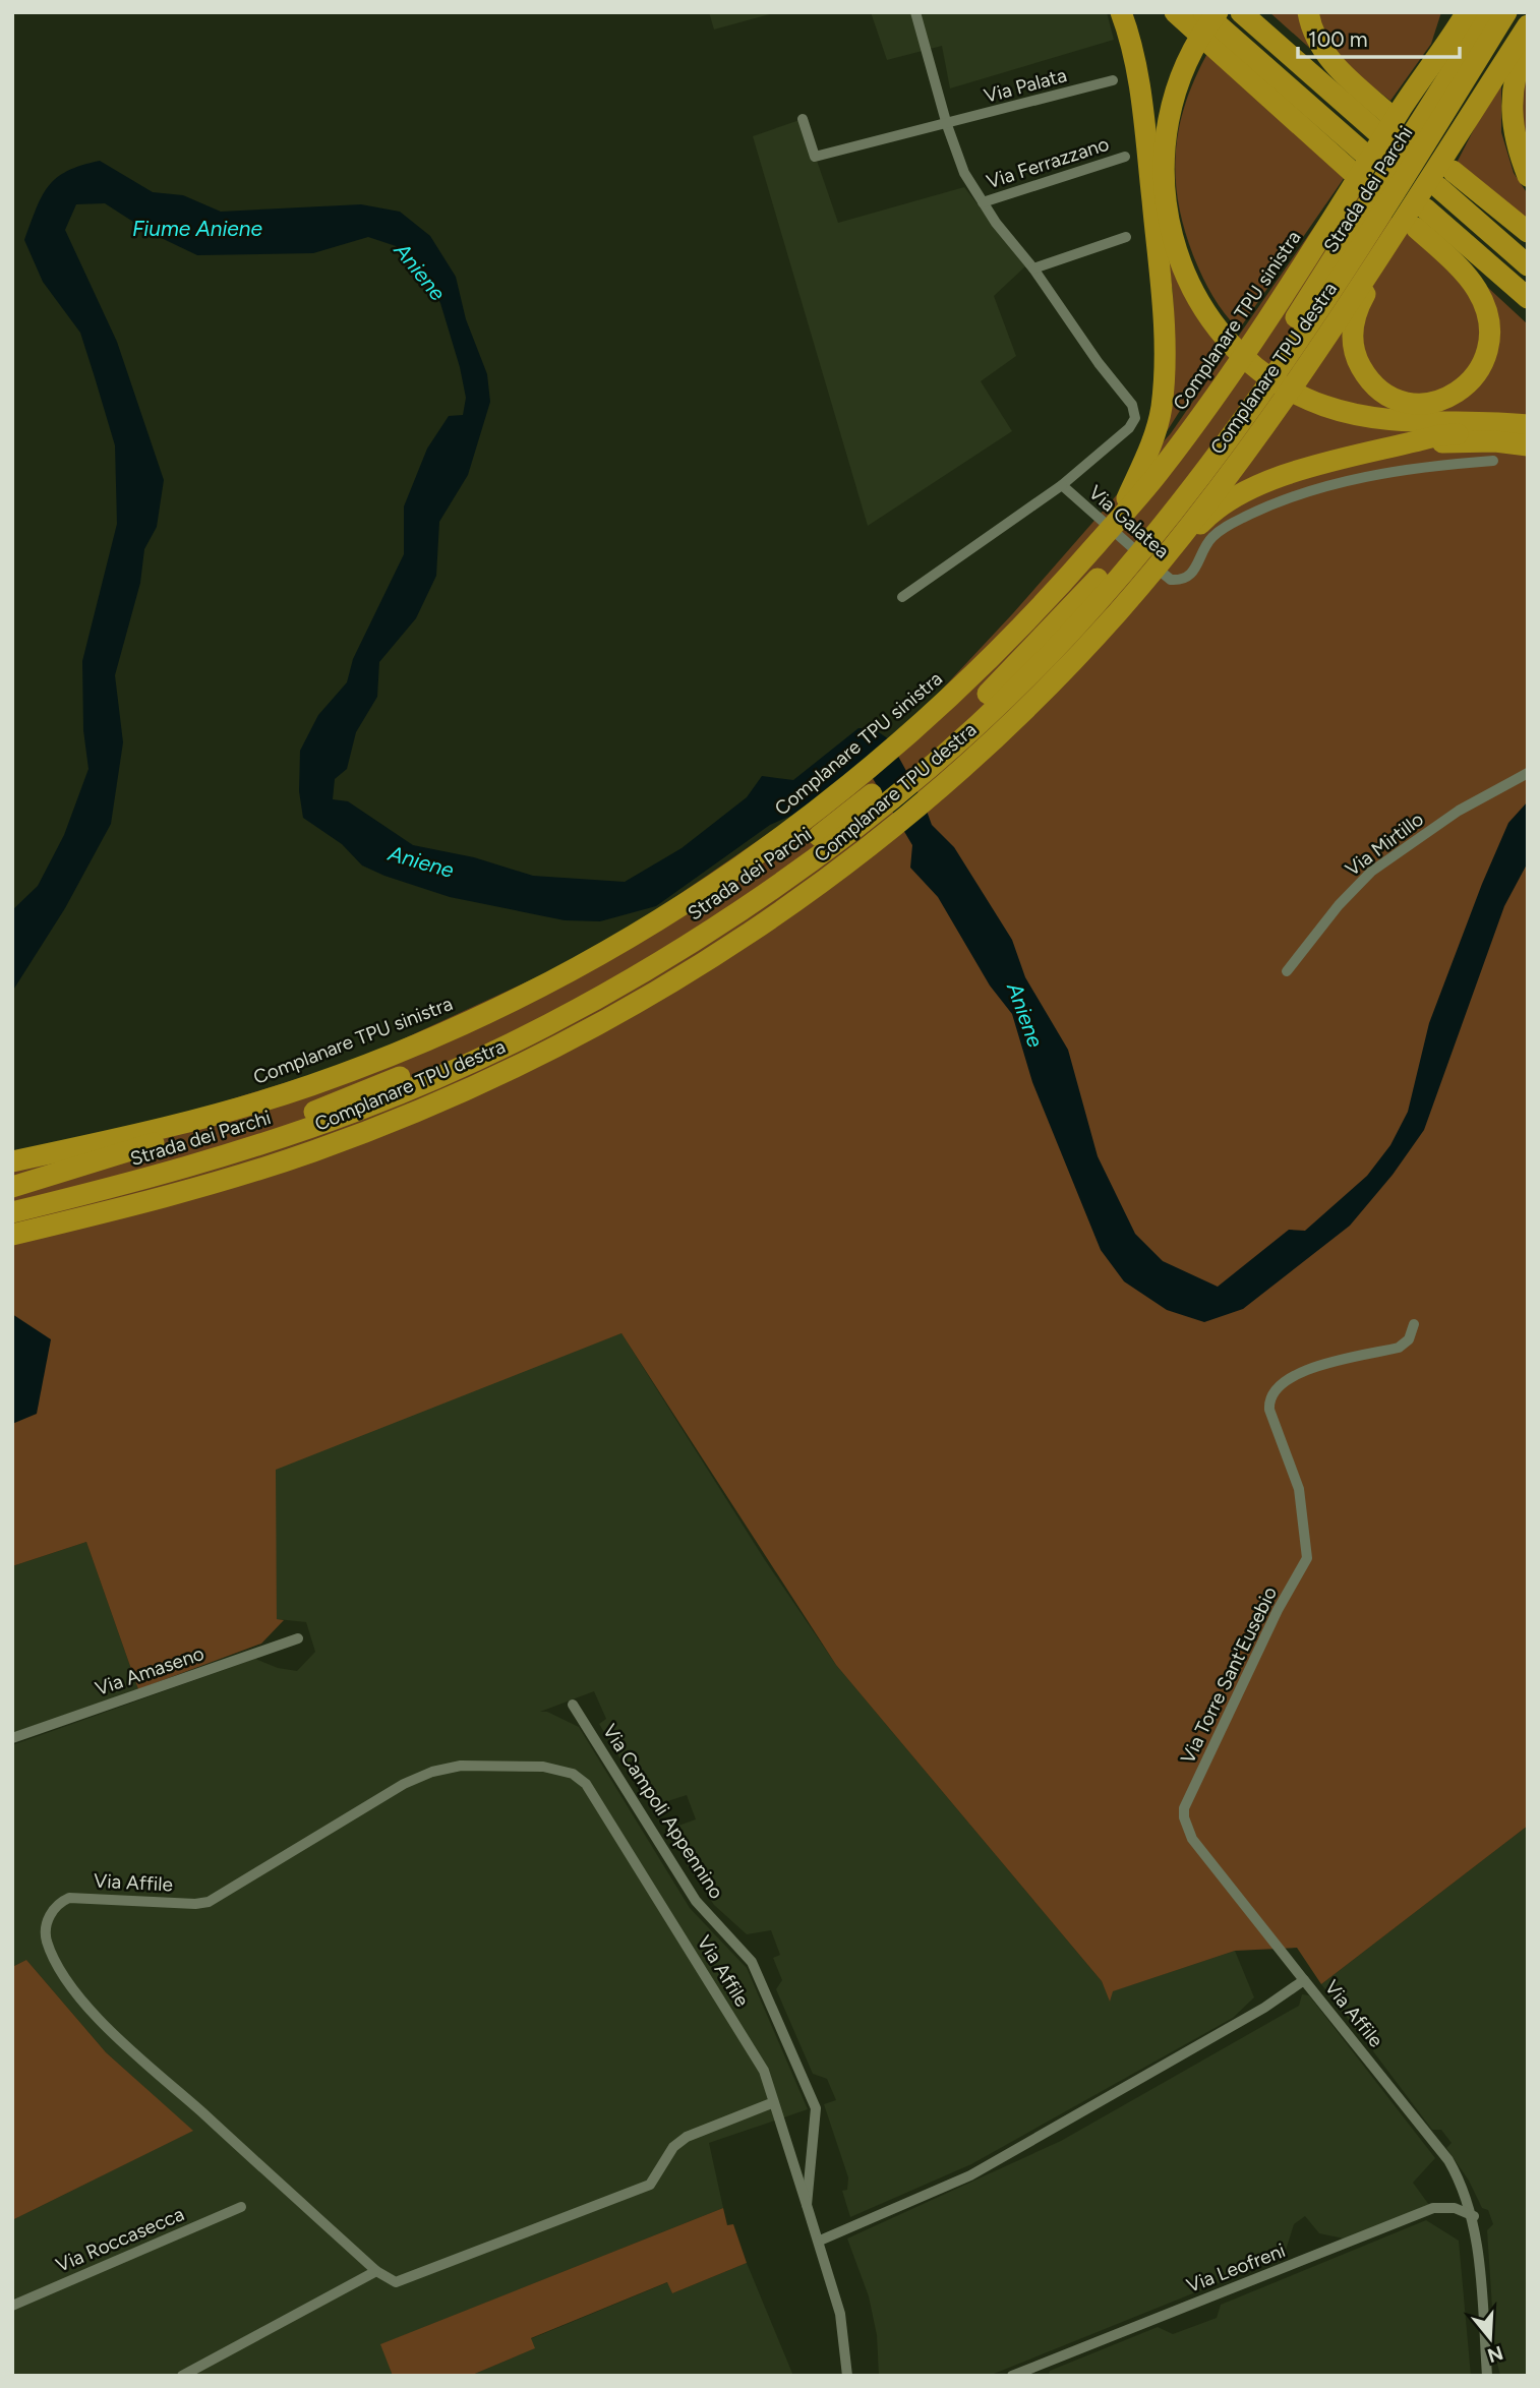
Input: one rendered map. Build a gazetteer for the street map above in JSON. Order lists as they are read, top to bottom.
{
  "streets": {
    "highway": ["Strada dei Parchi", "Complanare TPU sinistra", "Complanare TPU destra"],
    "street": [
      "Via Palata",
      "Via Ferrazzano",
      "Via Galatea",
      "Via Mirtillo",
      "Via Amaseno",
      "Via Torre Sant'Eusebio",
      "Via Campoli Appennino",
      "Via Affile",
      "Via Roccasecca",
      "Via Leofreni"
    ]
  },
  "crossings": [
    ["Via Palata", "Via Galatea"],
    ["Via Ferrazzano", "Via Galatea"],
    ["Strada dei Parchi", "Complanare TPU sinistra"],
    ["Strada dei Parchi", "Complanare TPU destra"],
    ["Via Torre Sant'Eusebio", "Via Affile"],
    ["Via Campoli Appennino", "Via Affile"],
    ["Via Affile", "Via Leofreni"]
  ],
  "water": ["Fiume Aniene", "Aniene"],
  "scale_bar": "100 m",
  "north": "bottom"
}
